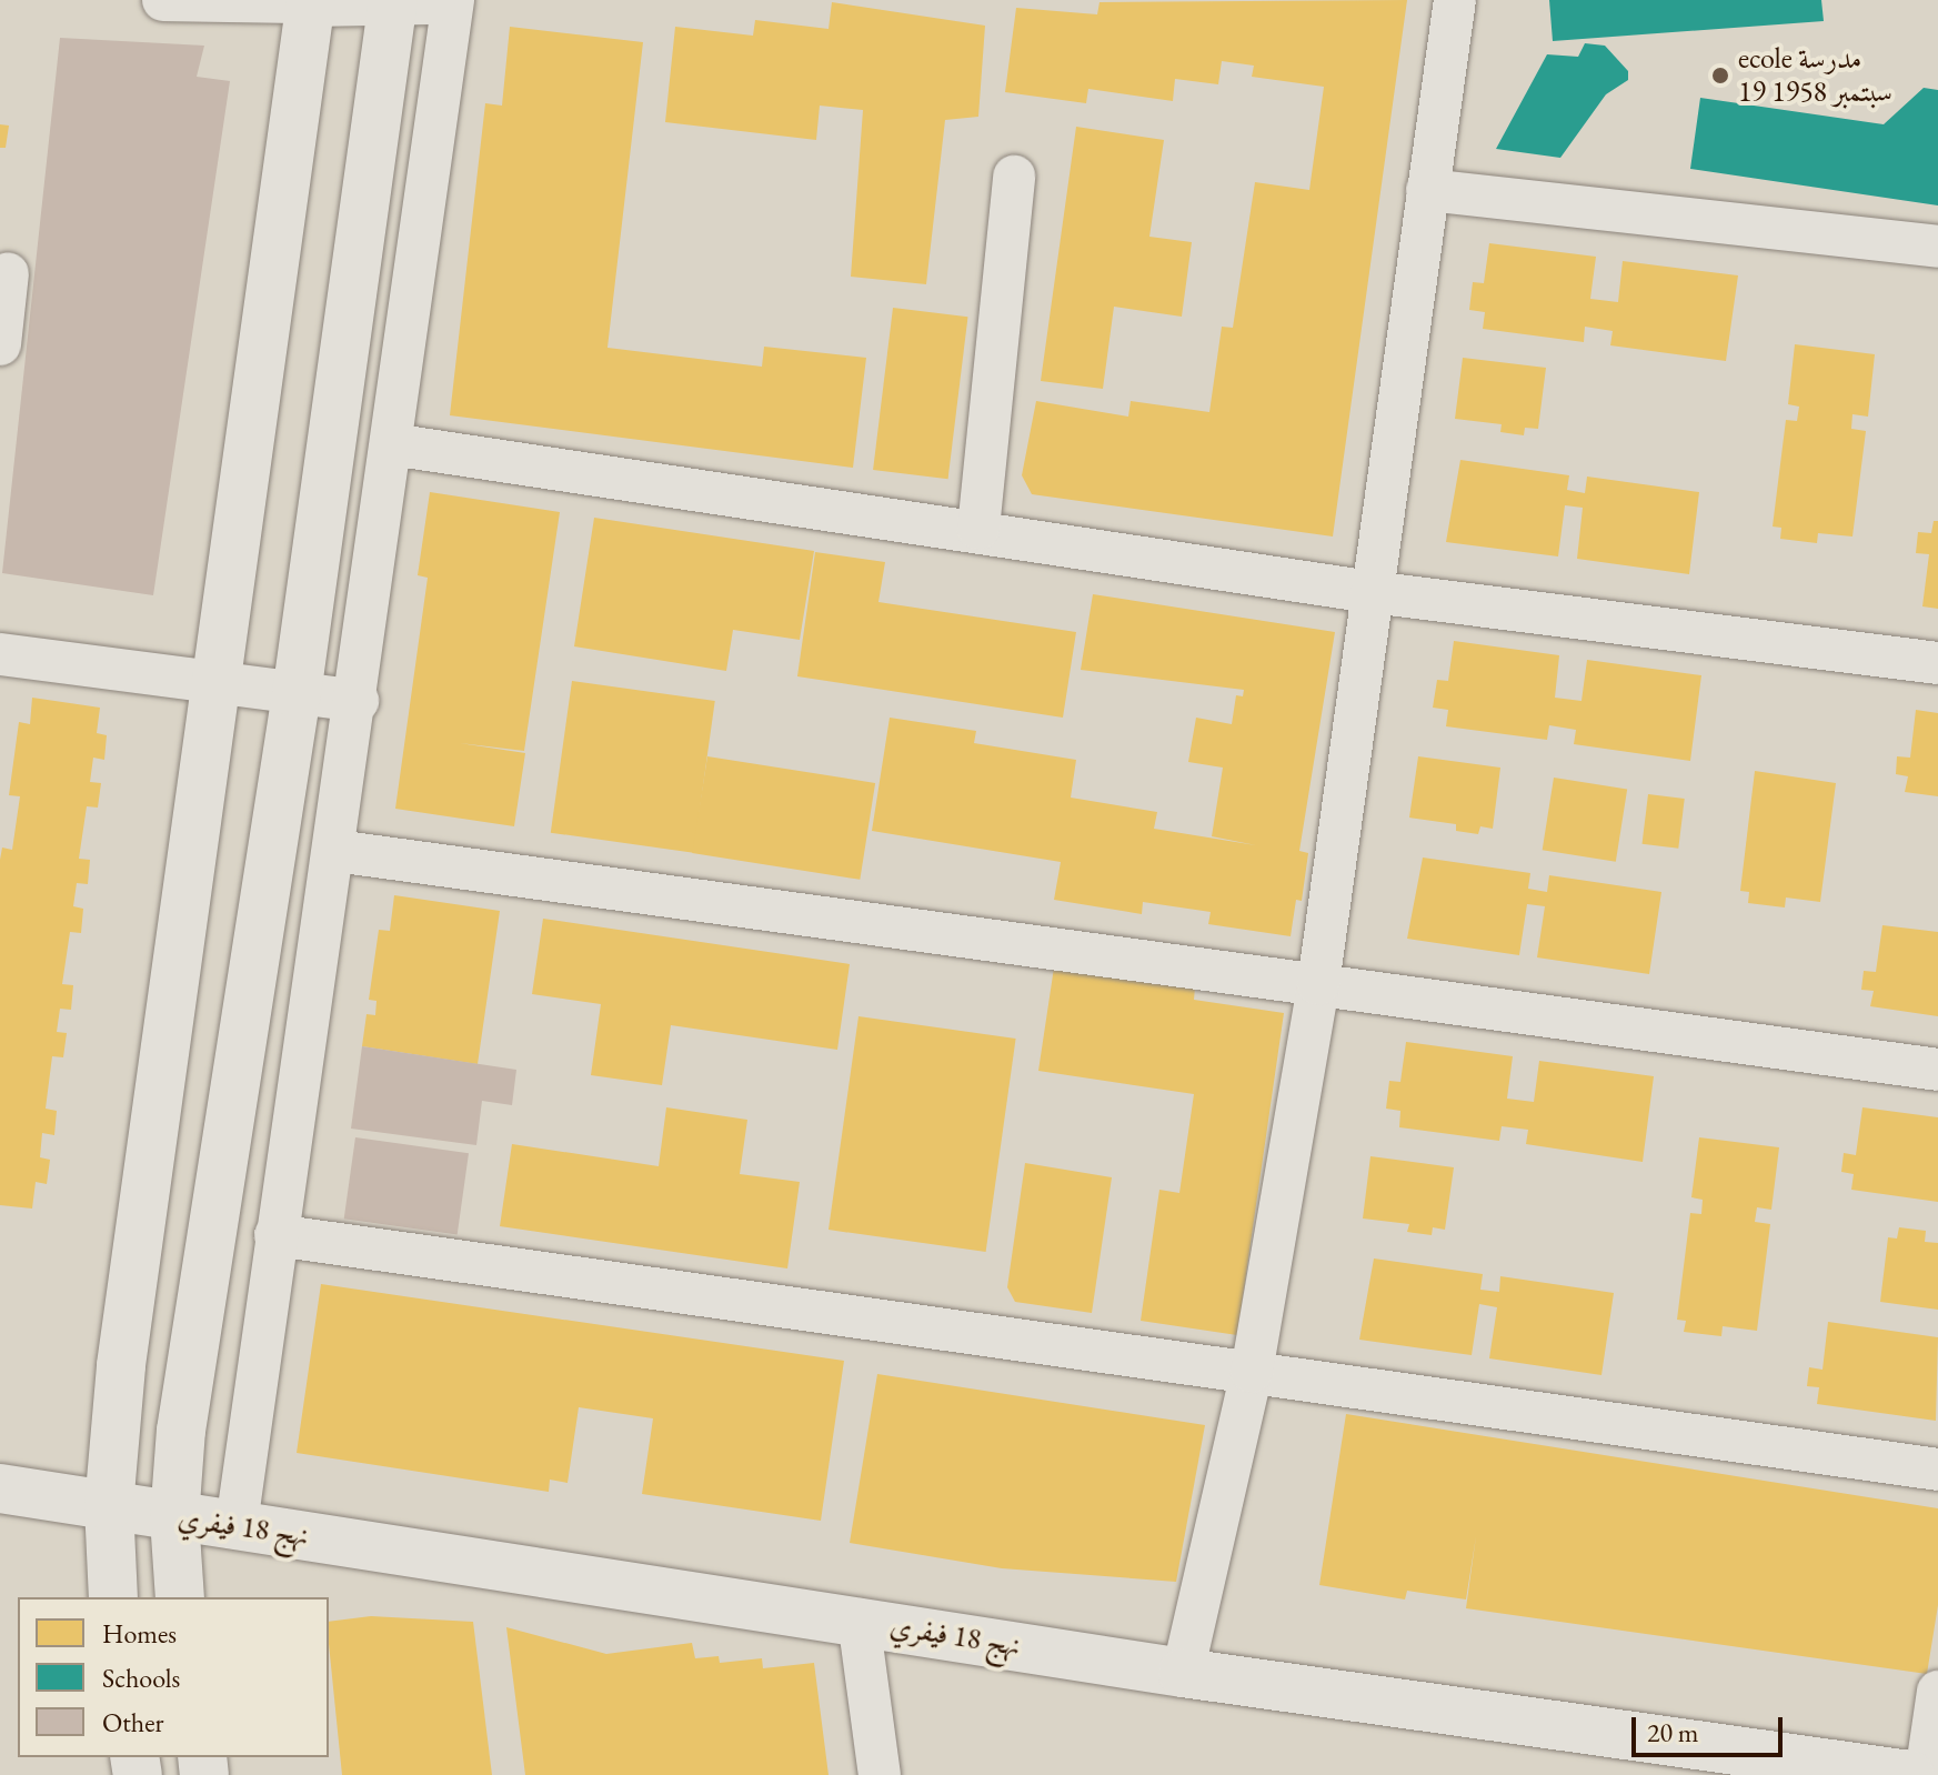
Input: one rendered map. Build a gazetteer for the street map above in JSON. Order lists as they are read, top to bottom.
{
  "streets": {
    "main road": ["نهج 18 فيفري"]
  },
  "places": ["ecole مدرسة 19 سبتمبر 1958"],
  "legend": ["Homes", "Schools", "Other"],
  "scale_bar": "20 m"
}
